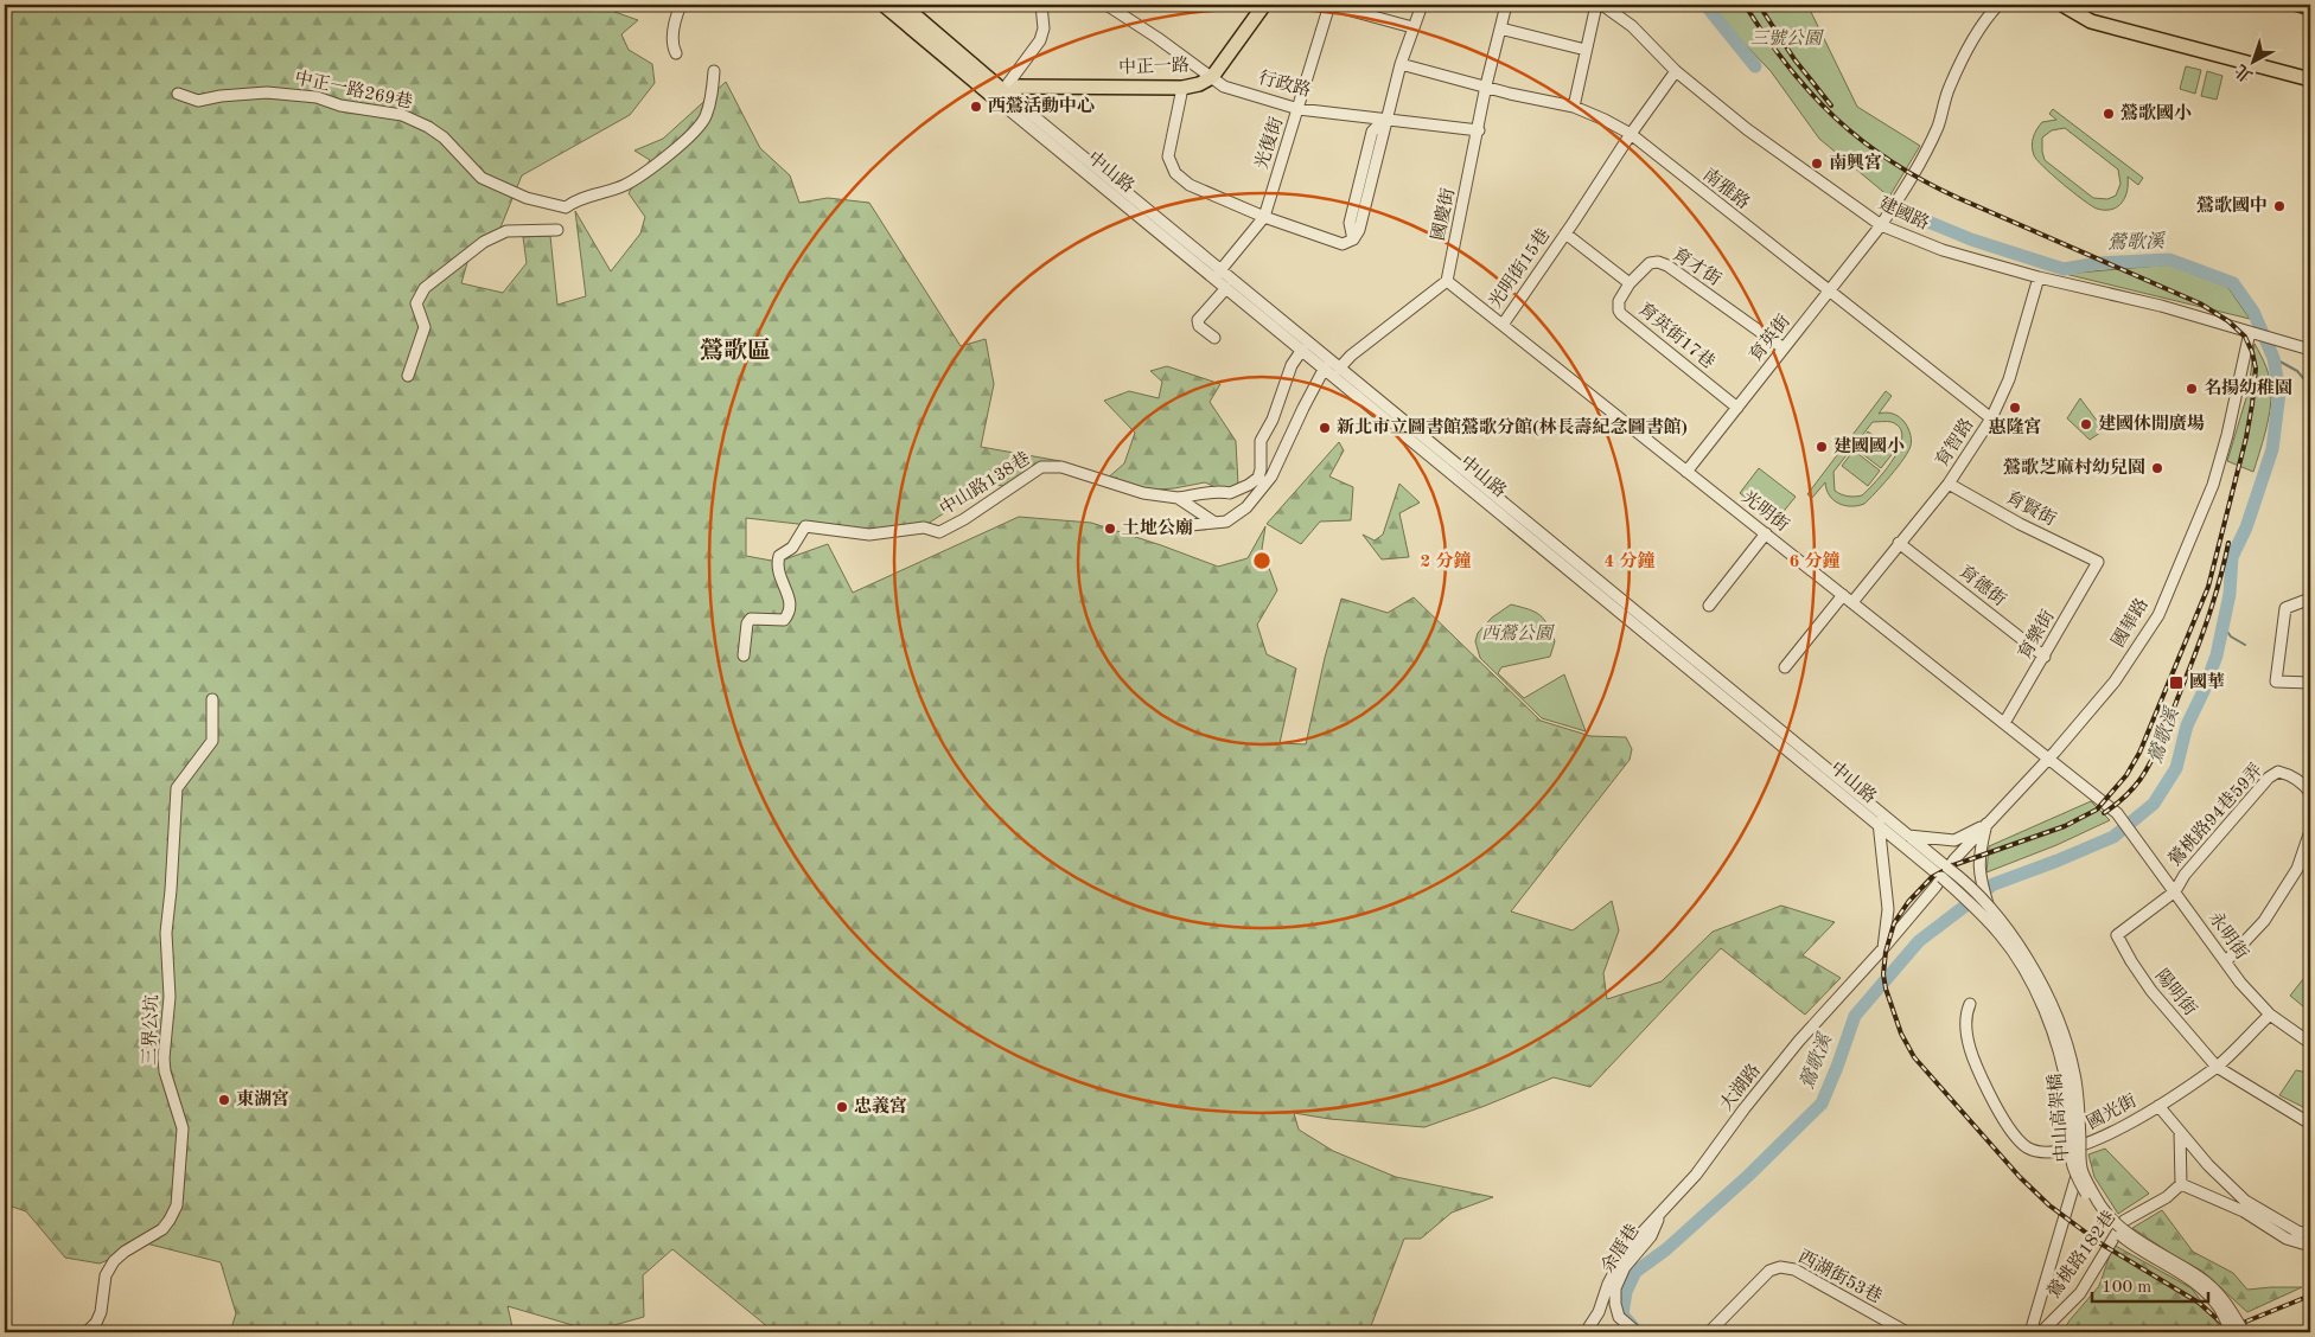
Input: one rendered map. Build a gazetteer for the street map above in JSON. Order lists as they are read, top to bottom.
{
  "streets": {
    "main road": ["中正一路"],
    "street": [
      "行政路",
      "中正一路269巷",
      "光復街",
      "中山路",
      "南雅路",
      "國慶街",
      "建國路",
      "育才街",
      "光明街15巷",
      "育英街17巷",
      "育英街",
      "育智路",
      "中山路138巷",
      "育賢街",
      "光明街",
      "育德街",
      "國華路",
      "育樂街",
      "鶯桃路94巷59弄",
      "永明街",
      "陽明街",
      "三界公坑",
      "大湖路",
      "國光街",
      "中山高架橋",
      "余厝巷",
      "鶯桃路182巷",
      "西湖街53巷"
    ]
  },
  "crossings": [
    ["中正一路", "行政路"],
    ["中正一路", "中山路"],
    ["行政路", "光復街"],
    ["行政路", "國慶街"],
    ["光復街", "中山路"],
    ["中山路", "國華路"],
    ["中山路", "大湖路"],
    ["中山路", "中山高架橋"],
    ["南雅路", "國慶街"],
    ["南雅路", "光明街15巷"],
    ["南雅路", "育英街"],
    ["南雅路", "育智路"],
    ["國慶街", "光明街"],
    ["建國路", "光明街15巷"],
    ["建國路", "育英街"],
    ["建國路", "育智路"],
    ["建國路", "國華路"],
    ["育才街", "育英街17巷"],
    ["育才街", "育英街"],
    ["光明街15巷", "光明街"],
    ["育英街17巷", "育英街"],
    ["育英街", "光明街"],
    ["育智路", "育賢街"],
    ["育智路", "光明街"],
    ["育智路", "育德街"],
    ["育賢街", "育樂街"],
    ["光明街", "國華路"],
    ["光明街", "育樂街"],
    ["光明街", "永明街"],
    ["育德街", "育樂街"],
    ["國華路", "大湖路"],
    ["國華路", "中山高架橋"],
    ["鶯桃路94巷59弄", "永明街"],
    ["鶯桃路94巷59弄", "陽明街"],
    ["永明街", "陽明街"],
    ["永明街", "國光街"],
    ["陽明街", "國光街"],
    ["大湖路", "中山高架橋"],
    ["大湖路", "余厝巷"],
    ["中山高架橋", "鶯桃路182巷"]
  ],
  "districts": ["鶯歌區"],
  "water": ["鶯歌溪"],
  "parks": ["三號公園", "西鶯公園"],
  "places": {
    "other": [
      "西鶯活動中心",
      "鶯歌國小",
      "南興宮",
      "鶯歌國中",
      "名揚幼稚園",
      "惠隆宮",
      "建國休閒廣場",
      "新北市立圖書館鶯歌分館(林長壽紀念圖書館)",
      "建國國小",
      "鶯歌芝麻村幼兒園",
      "土地公廟",
      "東湖宮",
      "忠義宮"
    ],
    "transit": ["國華"]
  },
  "scale_bar": "100 m",
  "north": "bottom left",
  "rings": ["2 分鐘", "4 分鐘", "6 分鐘"]
}
